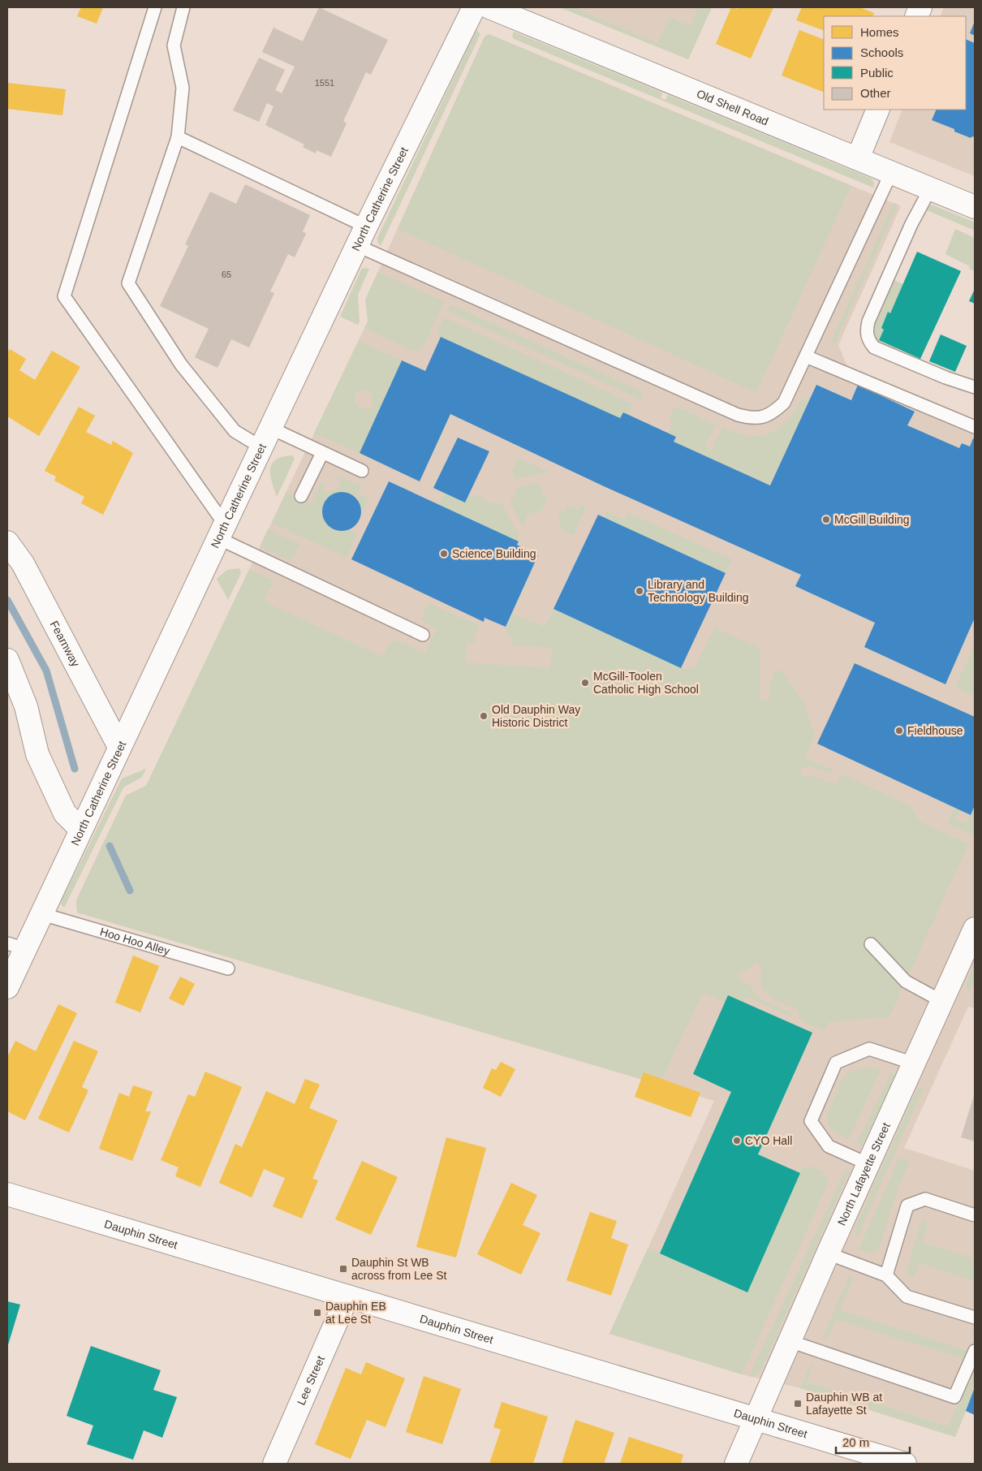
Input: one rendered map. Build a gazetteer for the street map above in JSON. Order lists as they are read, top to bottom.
{
  "streets": {
    "street": [
      "Old Shell Road",
      "North Catherine Street",
      "Fearnway",
      "North Lafayette Street",
      "Dauphin Street",
      "Lee Street"
    ],
    "lane": ["Hoo Hoo Alley"]
  },
  "crossings": [
    ["North Catherine Street", "Fearnway"],
    ["North Catherine Street", "Hoo Hoo Alley"],
    ["North Lafayette Street", "Dauphin Street"],
    ["Dauphin Street", "Lee Street"]
  ],
  "places": {
    "other": [
      "McGill Building",
      "Science Building",
      "Library and Technology Building",
      "McGill-Toolen Catholic High School",
      "Old Dauphin Way Historic District",
      "Fieldhouse",
      "CYO Hall"
    ],
    "transit": ["Dauphin St WB across from Lee St", "Dauphin EB at Lee St", "Dauphin WB at Lafayette St"]
  },
  "house_numbers": ["1551", "65"],
  "legend": [
    "Homes",
    "Schools",
    "Public",
    "Other"
  ],
  "scale_bar": "20 m"
}
